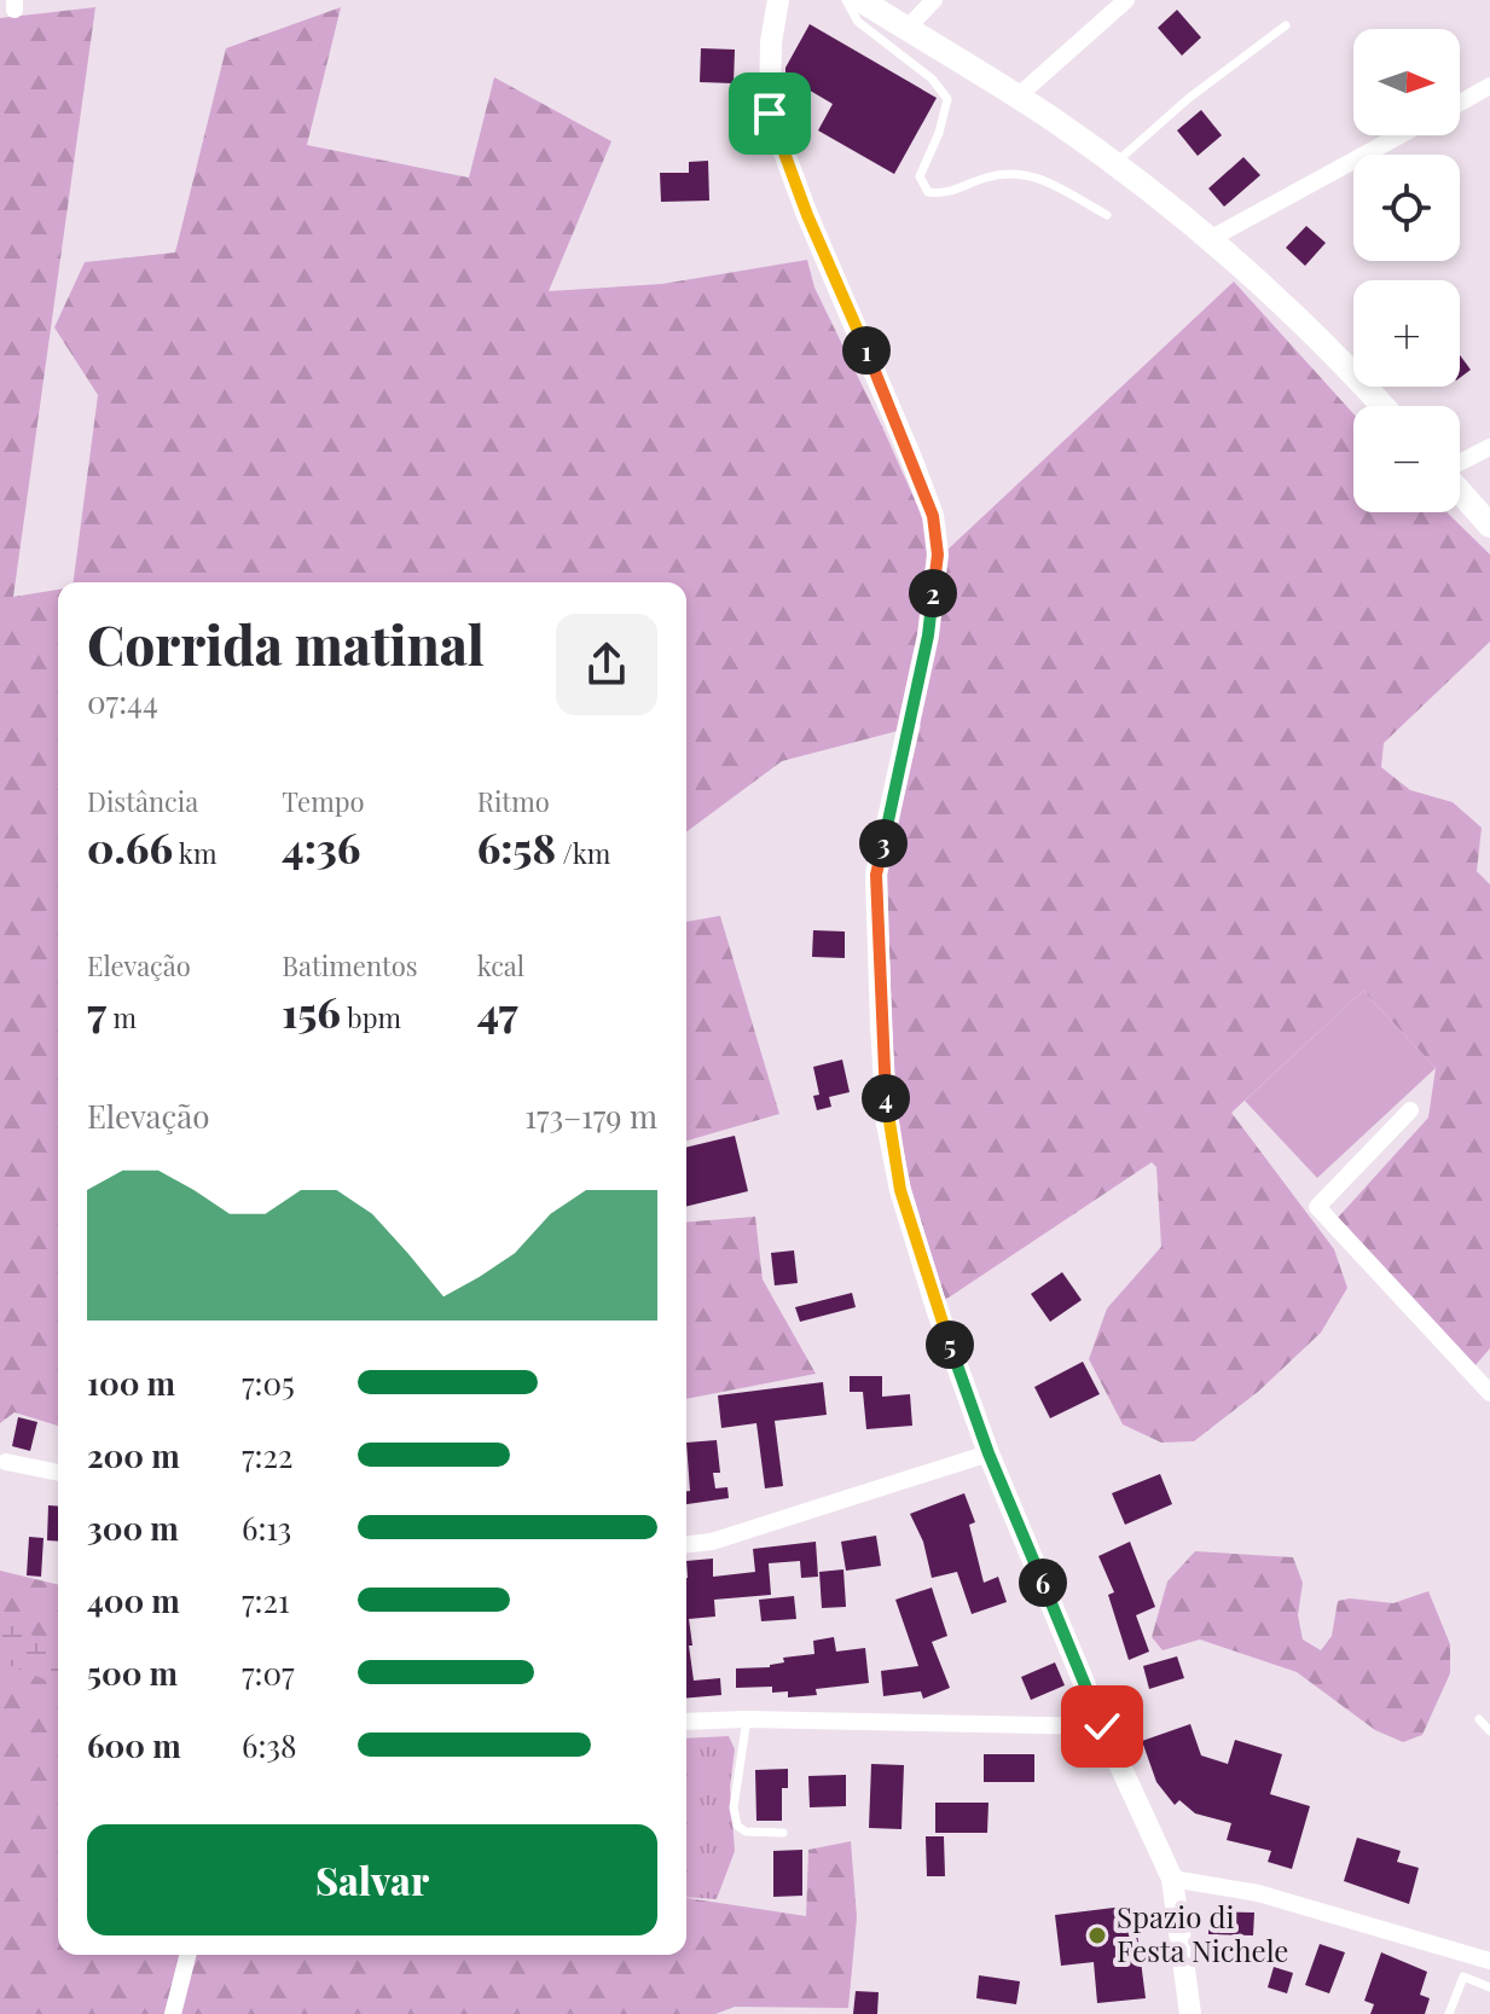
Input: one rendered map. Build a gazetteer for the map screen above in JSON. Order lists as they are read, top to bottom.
{
  "places": ["Spazio di Festa Nichele"],
  "north": "right",
  "page": {
    "map_buttons": ["+", "−"],
    "pins": [
      "1",
      "2",
      "3",
      "4",
      "5",
      "6"
    ],
    "heading": ["Corrida matinal", "07:44"],
    "stats": [
      ["Distância", "0.66 km"],
      ["Tempo", "4:36"],
      ["Ritmo", "6:58 /km"],
      ["Elevação", "7 m"],
      ["Batimentos", "156 bpm"],
      ["kcal", "47"]
    ],
    "chart": ["Elevação", "173–179 m"],
    "list": [
      {
        "name": "100 m",
        "note": "7:05"
      },
      {
        "name": "200 m",
        "note": "7:22"
      },
      {
        "name": "300 m",
        "note": "6:13"
      },
      {
        "name": "400 m",
        "note": "7:21"
      },
      {
        "name": "500 m",
        "note": "7:07"
      },
      {
        "name": "600 m",
        "note": "6:38"
      }
    ],
    "buttons": "Salvar"
  }
}
